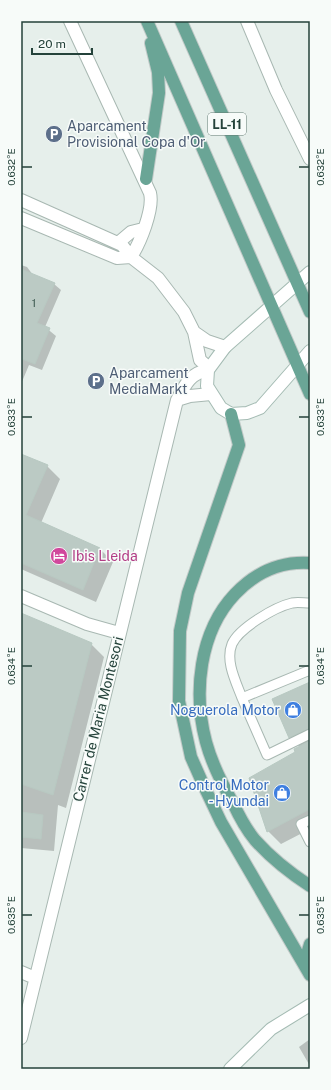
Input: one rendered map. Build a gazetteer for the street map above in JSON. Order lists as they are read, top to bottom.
{
  "streets": {
    "main road": ["LL-11"],
    "street": ["Carrer de Maria Montesori"]
  },
  "places": {
    "parking": ["Aparcament Provisional Copa d'Or", "Aparcament MediaMarkt"],
    "hotel": ["Ibis Lleida"],
    "shop": ["Noguerola Motor", "Control Motor - Hyundai"]
  },
  "house_numbers": ["1"],
  "scale_bar": "20 m",
  "coordinates": [
    "0.632°E",
    "0.633°E",
    "0.634°E",
    "0.635°E"
  ]
}
